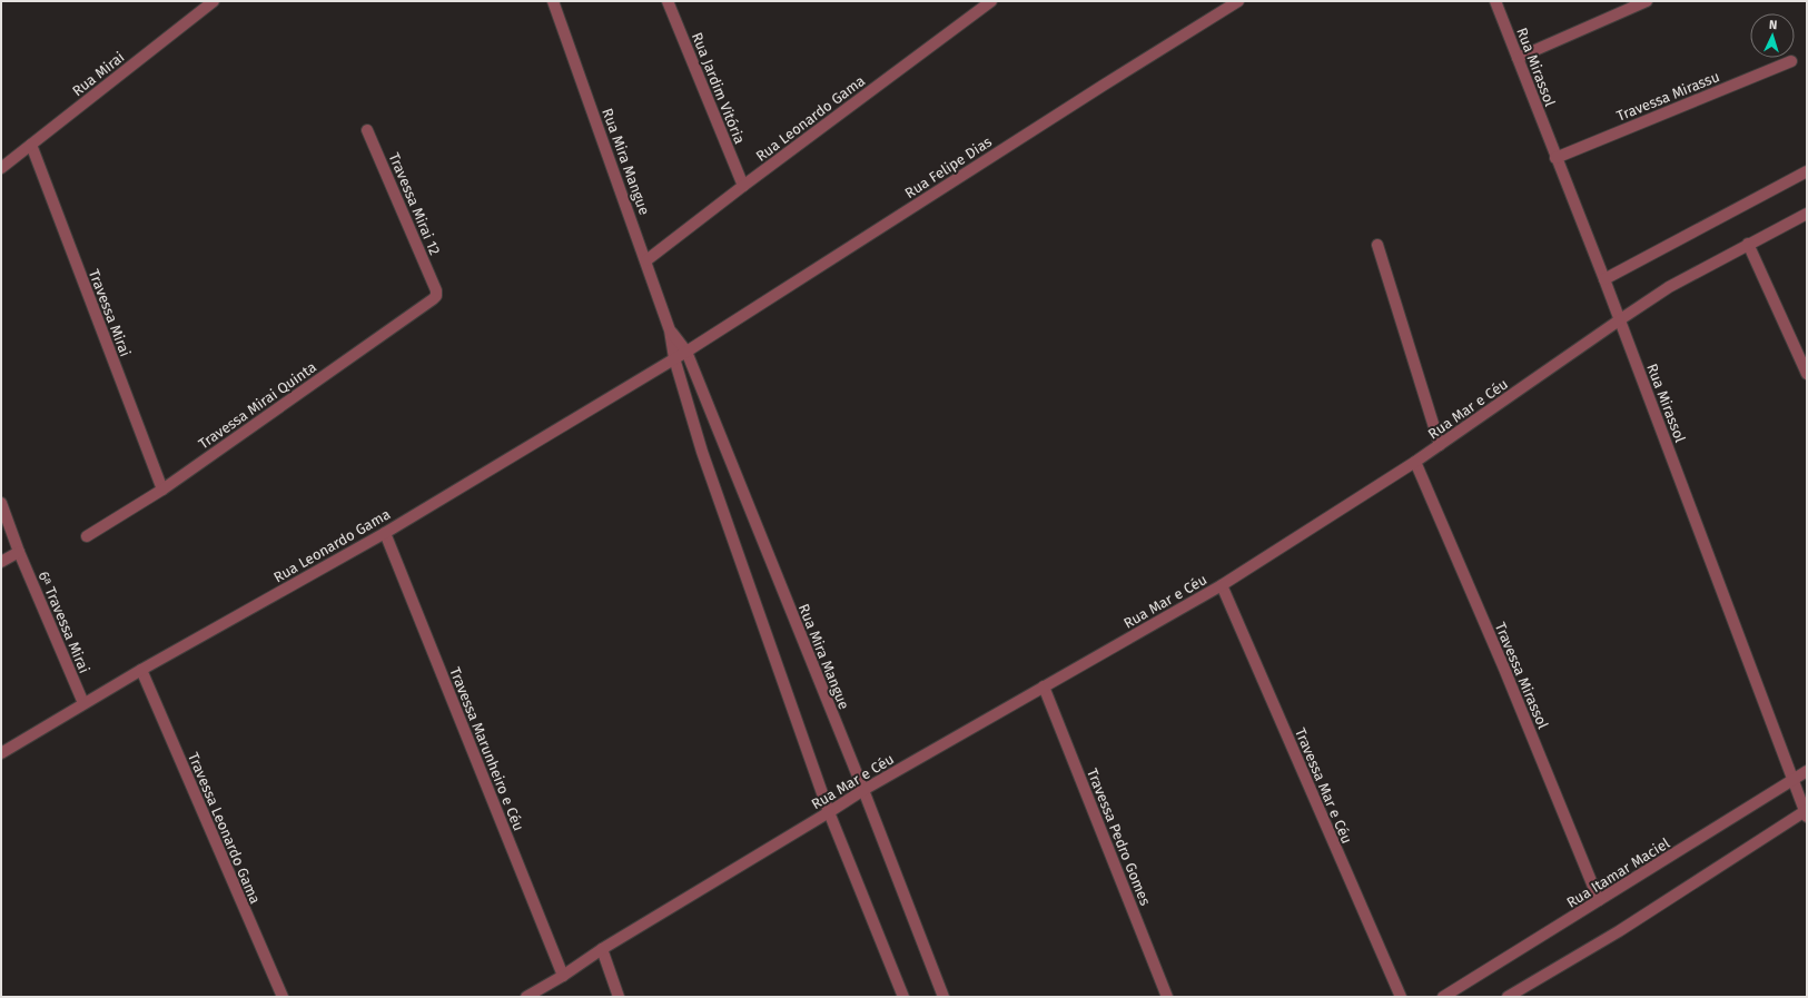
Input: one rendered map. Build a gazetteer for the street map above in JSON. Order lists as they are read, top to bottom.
{
  "streets": {
    "street": [
      "Rua Mirassol",
      "Rua Mirai",
      "Rua Jardim Vitória",
      "Travessa Mirassu",
      "Rua Leonardo Gama",
      "Rua Mira Mangue",
      "Rua Felipe Dias",
      "Travessa Mirai 12",
      "Travessa Mirai",
      "Travessa Mirai Quinta",
      "Rua Mar e Céu",
      "6ᵃ Travessa Mirai",
      "Travessa Mirassol",
      "Travessa Marunheiro e Céu",
      "Travessa Mar e Céu",
      "Travessa Leonardo Gama",
      "Travessa Pedro Gomes",
      "Rua Itamar Maciel"
    ]
  },
  "crossings": [
    ["Rua Mirassol", "Travessa Mirassu"],
    ["Rua Mirassol", "Rua Mar e Céu"],
    ["Rua Mirassol", "Rua Itamar Maciel"],
    ["Rua Mirai", "Travessa Mirai"],
    ["Rua Jardim Vitória", "Rua Leonardo Gama"],
    ["Rua Leonardo Gama", "Rua Mira Mangue"],
    ["Rua Leonardo Gama", "Rua Felipe Dias"],
    ["Rua Leonardo Gama", "6ᵃ Travessa Mirai"],
    ["Rua Leonardo Gama", "Travessa Marunheiro e Céu"],
    ["Rua Leonardo Gama", "Travessa Leonardo Gama"],
    ["Rua Mira Mangue", "Rua Felipe Dias"],
    ["Rua Mira Mangue", "Rua Mar e Céu"],
    ["Travessa Mirai 12", "Travessa Mirai Quinta"],
    ["Travessa Mirai", "Travessa Mirai Quinta"],
    ["Rua Mar e Céu", "Travessa Mirassol"],
    ["Rua Mar e Céu", "Travessa Marunheiro e Céu"],
    ["Rua Mar e Céu", "Travessa Mar e Céu"],
    ["Rua Mar e Céu", "Travessa Pedro Gomes"],
    ["Travessa Mirassol", "Rua Itamar Maciel"]
  ],
  "north": "top"
}
